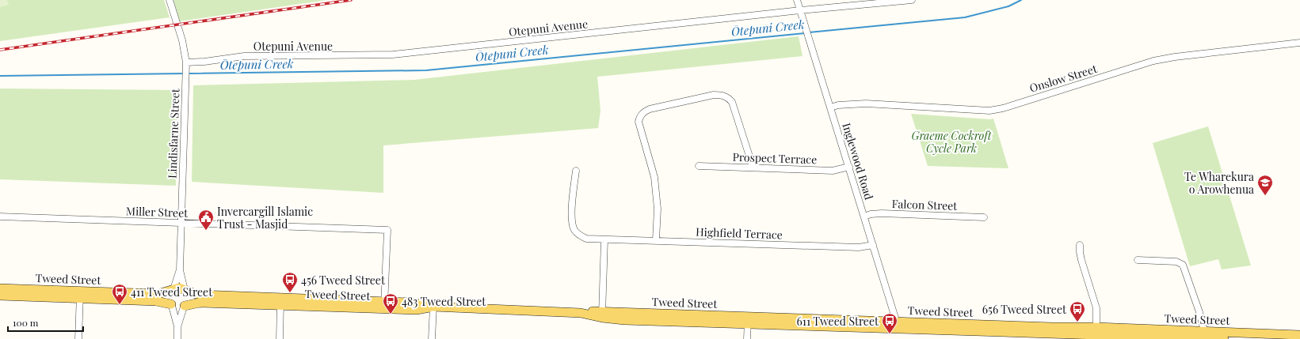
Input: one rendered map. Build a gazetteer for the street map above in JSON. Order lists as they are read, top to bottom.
{
  "streets": {
    "main road": ["Tweed Street"],
    "street": [
      "Otepuni Avenue",
      "Onslow Street",
      "Lindisfarne Street",
      "Prospect Terrace",
      "Inglewood Road",
      "Falcon Street",
      "Miller Street",
      "Highfield Terrace"
    ]
  },
  "crossings": [
    ["Otepuni Avenue", "Lindisfarne Street"],
    ["Otepuni Avenue", "Inglewood Road"],
    ["Onslow Street", "Inglewood Road"],
    ["Lindisfarne Street", "Miller Street"],
    ["Lindisfarne Street", "Tweed Street"],
    ["Prospect Terrace", "Inglewood Road"],
    ["Inglewood Road", "Falcon Street"],
    ["Inglewood Road", "Highfield Terrace"],
    ["Inglewood Road", "Tweed Street"],
    ["Miller Street", "Tweed Street"]
  ],
  "water": ["Ōtepuni Creek"],
  "parks": ["Graeme Cockroft Cycle Park"],
  "places": {
    "school or university": ["Te Wharekura o Arowhenua"],
    "public building": ["Invercargill Islamic Trust - Masjid"],
    "bus stop": [
      "456 Tweed Street",
      "411 Tweed Street",
      "483 Tweed Street",
      "656 Tweed Street",
      "611 Tweed Street"
    ]
  },
  "scale_bar": "100 m"
}
